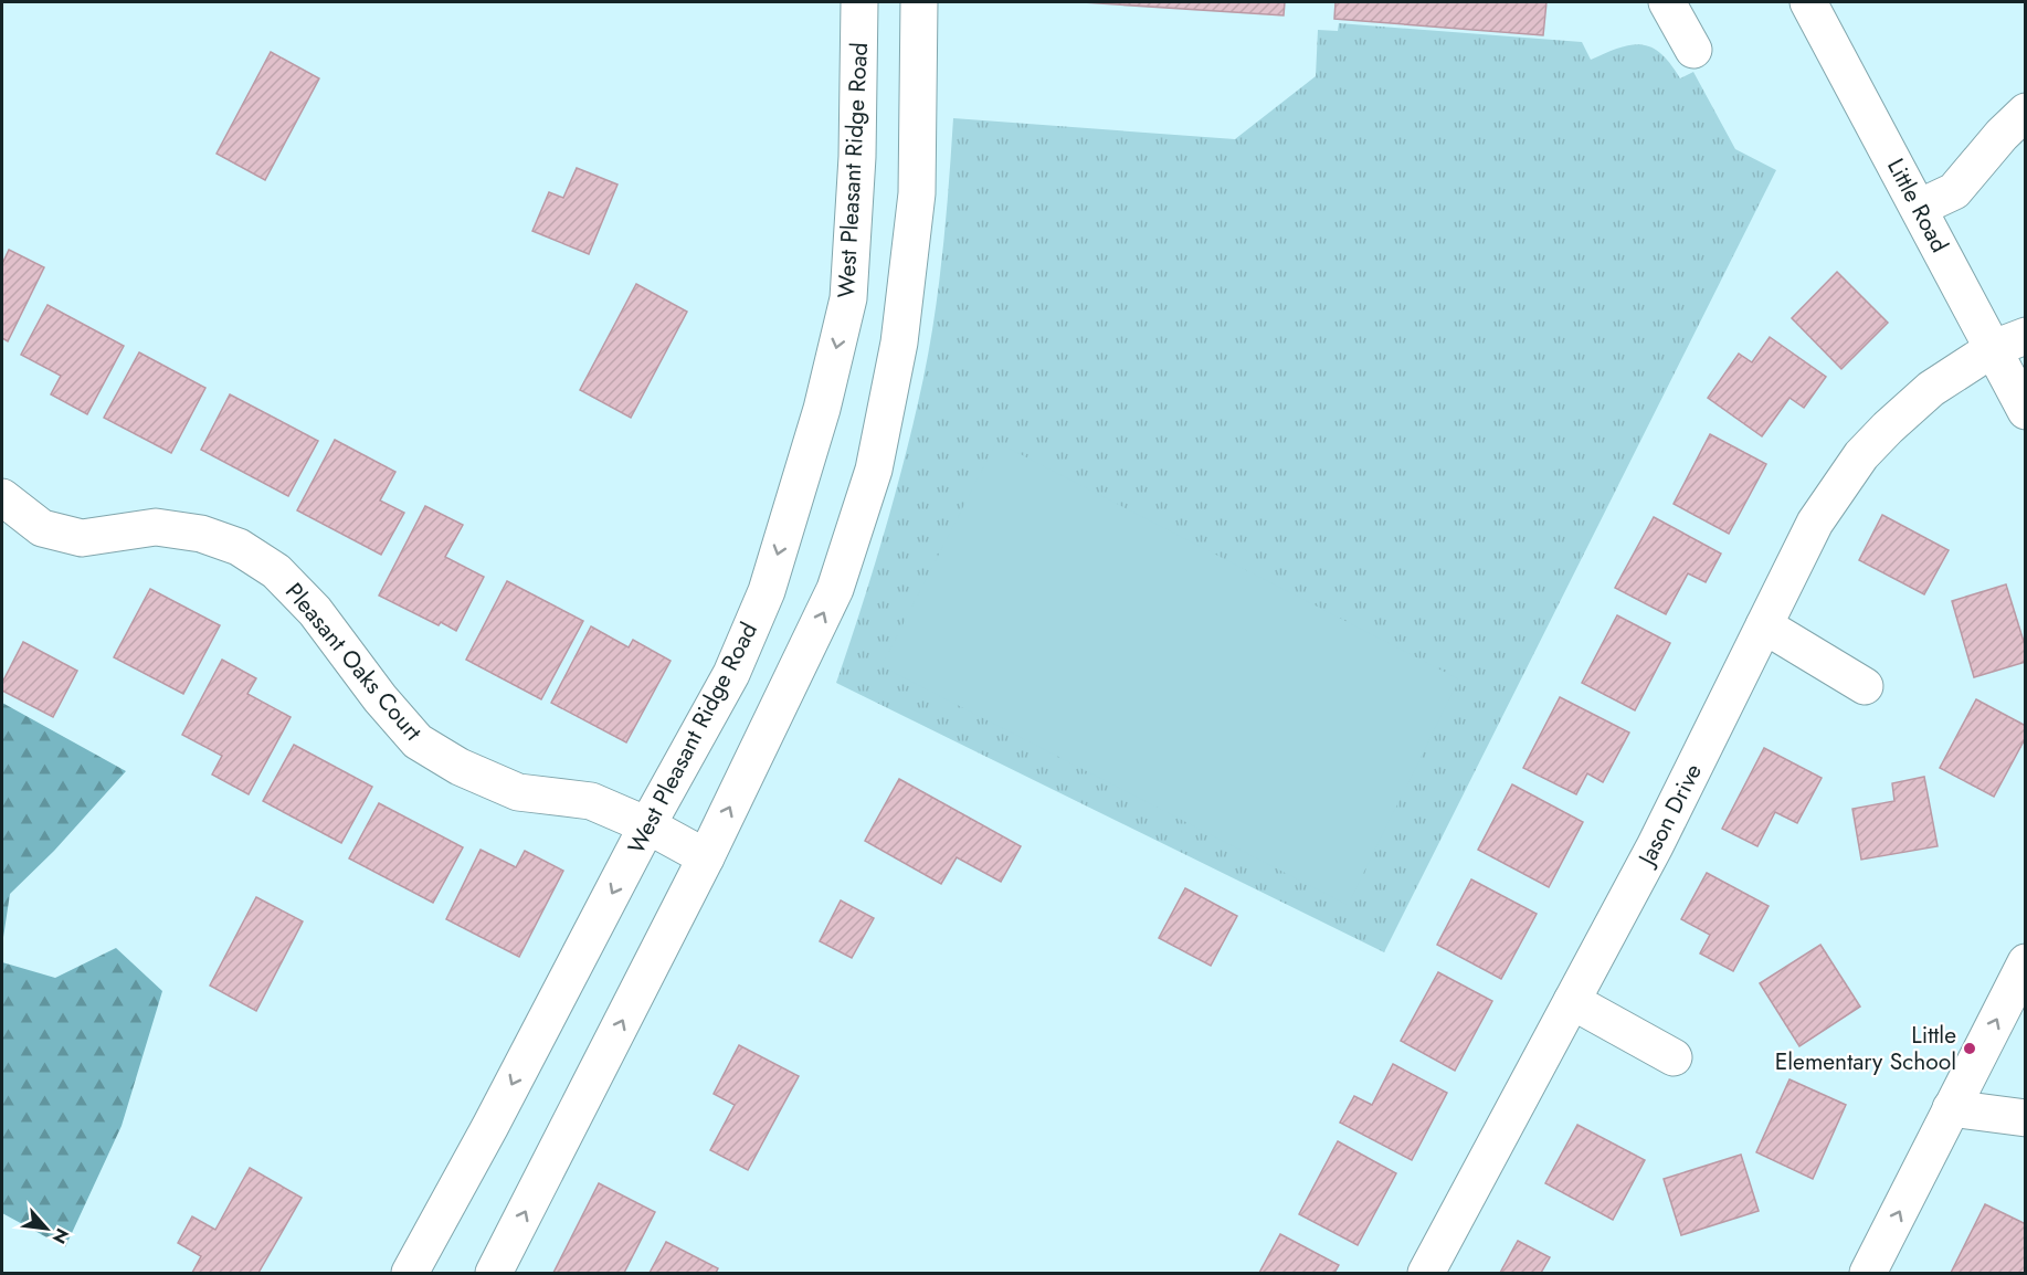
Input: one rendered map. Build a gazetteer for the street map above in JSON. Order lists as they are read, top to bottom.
{
  "streets": {
    "main road": [
      "West Pleasant Ridge Road",
      "Little Road",
      "Pleasant Oaks Court",
      "Jason Drive"
    ]
  },
  "crossings": [
    ["West Pleasant Ridge Road", "Pleasant Oaks Court"],
    ["Little Road", "Jason Drive"]
  ],
  "places": ["Little Elementary School"],
  "north": "bottom right"
}
